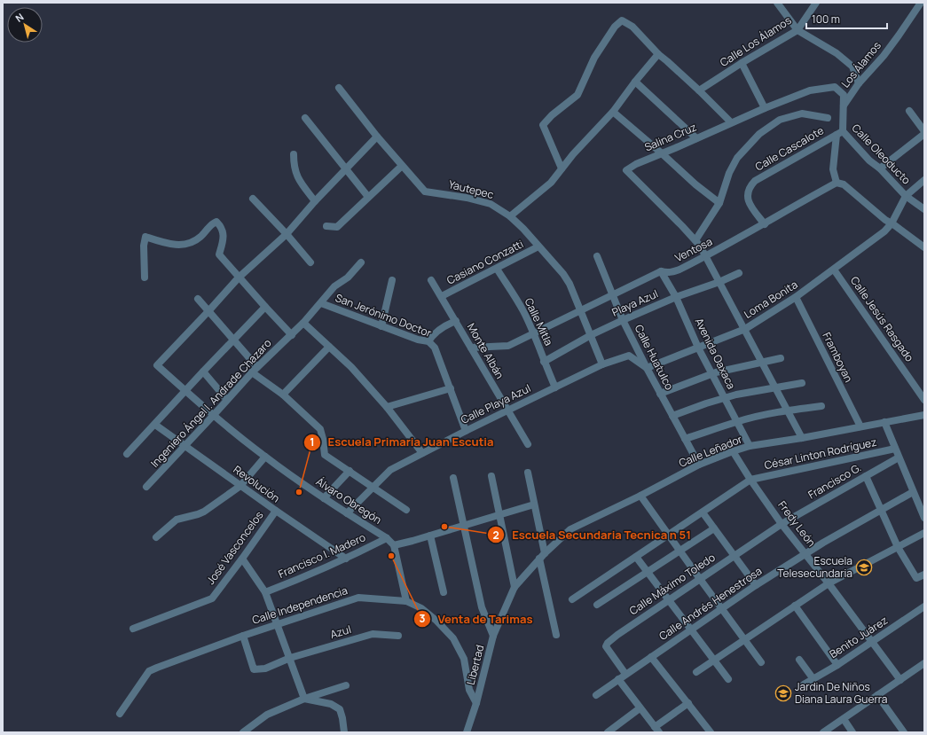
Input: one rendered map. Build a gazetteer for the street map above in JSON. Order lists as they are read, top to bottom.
{
  "streets": {
    "street": [
      "Calle Los Álamos",
      "Los Álamos",
      "Salina Cruz",
      "Calle Cascalote",
      "Calle Oleoducto",
      "Yautepec",
      "Ventosa",
      "Casiano Conzatti",
      "Loma Bonita",
      "Playa Azul",
      "San Jerónimo Doctor",
      "Calle Jesús Rasgado",
      "Calle Mitla",
      "Monte Albán",
      "Avenida Oaxaca",
      "Calle Huatulco",
      "Framboyan",
      "Ingeniero Ángel l. Andrade Chazaro",
      "Calle Playa Azul",
      "Calle Leñador",
      "César Linton Rodríguez",
      "Francisco G.",
      "Revolución",
      "Álvaro Obregón",
      "Fredy León",
      "José Vasconcelos",
      "Francisco I. Madero",
      "Calle Máximo Toledo",
      "Calle Andrés Henestrosa",
      "Calle Independencia",
      "Azul",
      "Benito Juárez",
      "Libertad"
    ]
  },
  "crossings": [
    ["Los Álamos", "Calle Oleoducto"],
    ["Salina Cruz", "Calle Oleoducto"],
    ["Salina Cruz", "Ventosa"],
    ["Salina Cruz", "Playa Azul"],
    ["Calle Cascalote", "Calle Oleoducto"],
    ["Calle Cascalote", "Ventosa"],
    ["Yautepec", "Ventosa"],
    ["Yautepec", "Casiano Conzatti"],
    ["Yautepec", "Playa Azul"],
    ["Yautepec", "Calle Playa Azul"],
    ["Ventosa", "Calle Mitla"],
    ["Ventosa", "Monte Albán"],
    ["Ventosa", "Avenida Oaxaca"],
    ["Ventosa", "Calle Huatulco"],
    ["Casiano Conzatti", "Calle Mitla"],
    ["Casiano Conzatti", "Monte Albán"],
    ["Loma Bonita", "Calle Jesús Rasgado"],
    ["Loma Bonita", "Avenida Oaxaca"],
    ["Loma Bonita", "Calle Huatulco"],
    ["Loma Bonita", "Framboyan"],
    ["Loma Bonita", "Calle Playa Azul"],
    ["Playa Azul", "Calle Mitla"],
    ["Playa Azul", "Avenida Oaxaca"],
    ["Playa Azul", "Calle Huatulco"],
    ["San Jerónimo Doctor", "Ingeniero Ángel l. Andrade Chazaro"],
    ["San Jerónimo Doctor", "Calle Playa Azul"],
    ["Calle Mitla", "Calle Playa Azul"],
    ["Monte Albán", "Calle Playa Azul"],
    ["Avenida Oaxaca", "Calle Leñador"],
    ["Calle Huatulco", "Calle Playa Azul"],
    ["Calle Huatulco", "Calle Leñador"],
    ["Framboyan", "Calle Leñador"],
    ["Ingeniero Ángel l. Andrade Chazaro", "Revolución"],
    ["Ingeniero Ángel l. Andrade Chazaro", "Álvaro Obregón"],
    ["Calle Playa Azul", "Álvaro Obregón"],
    ["Calle Leñador", "Fredy León"],
    ["Calle Leñador", "Libertad"],
    ["César Linton Rodríguez", "Fredy León"],
    ["Francisco G.", "Fredy León"],
    ["Francisco G.", "Calle Máximo Toledo"],
    ["Revolución", "José Vasconcelos"],
    ["Revolución", "Francisco I. Madero"],
    ["Álvaro Obregón", "Francisco I. Madero"],
    ["Fredy León", "Calle Máximo Toledo"],
    ["Fredy León", "Calle Andrés Henestrosa"],
    ["Fredy León", "Benito Juárez"],
    ["Calle Máximo Toledo", "Calle Andrés Henestrosa"],
    ["Calle Independencia", "Azul"],
    ["Calle Independencia", "Libertad"]
  ],
  "places": {
    "other": ["Escuela Primaria Juan Escutia", "Escuela Secundaria Tecnica n 51", "Venta de Tarimas"],
    "school or university": ["Escuela Telesecundaria", "Jardin De Niños Diana Laura Guerra"]
  },
  "scale_bar": "100 m",
  "north": "top left"
}
